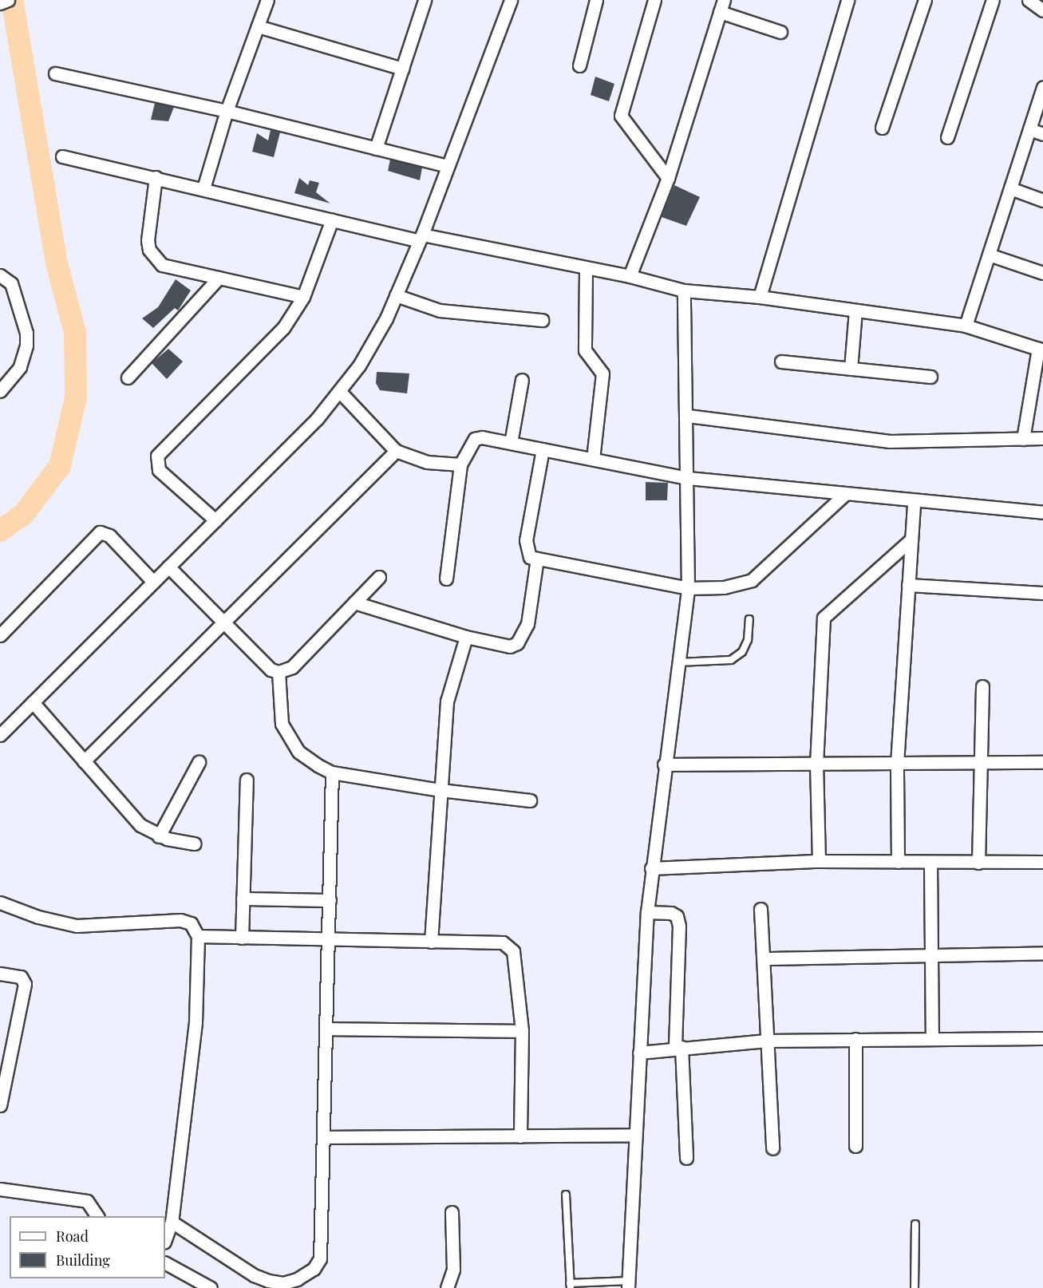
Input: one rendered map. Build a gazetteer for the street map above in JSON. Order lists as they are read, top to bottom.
{
  "legend": ["Road", "Building"]
}
